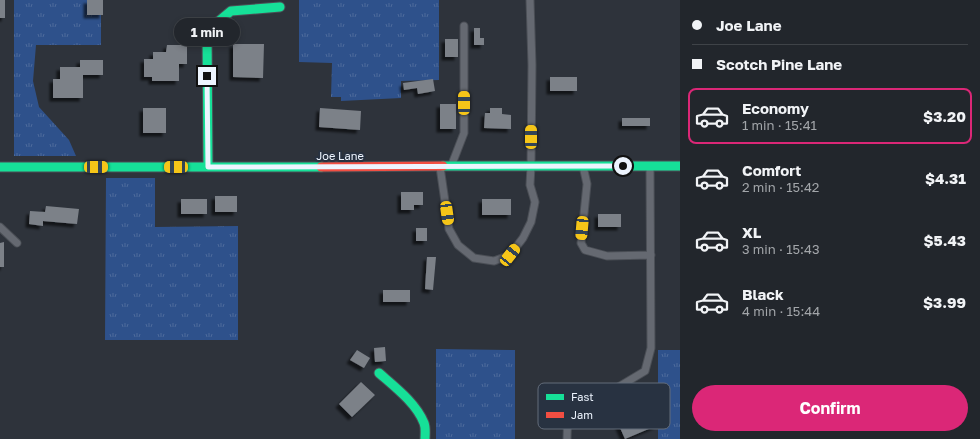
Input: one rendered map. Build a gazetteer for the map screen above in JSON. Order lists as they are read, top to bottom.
{
  "streets": {
    "street": ["Joe Lane"]
  },
  "legend": ["Fast", "Jam"],
  "page": {
    "banner": ["Joe Lane", "Scotch Pine Lane"],
    "bubble": "1 min",
    "list": [
      {
        "name": "Economy",
        "note": "1 min · 15:41",
        "value": "$3.20"
      },
      {
        "name": "Comfort",
        "note": "2 min · 15:42",
        "value": "$4.31"
      },
      {
        "name": "XL",
        "note": "3 min · 15:43",
        "value": "$5.43"
      },
      {
        "name": "Black",
        "note": "4 min · 15:44",
        "value": "$3.99"
      }
    ],
    "buttons": "Confirm"
  }
}
